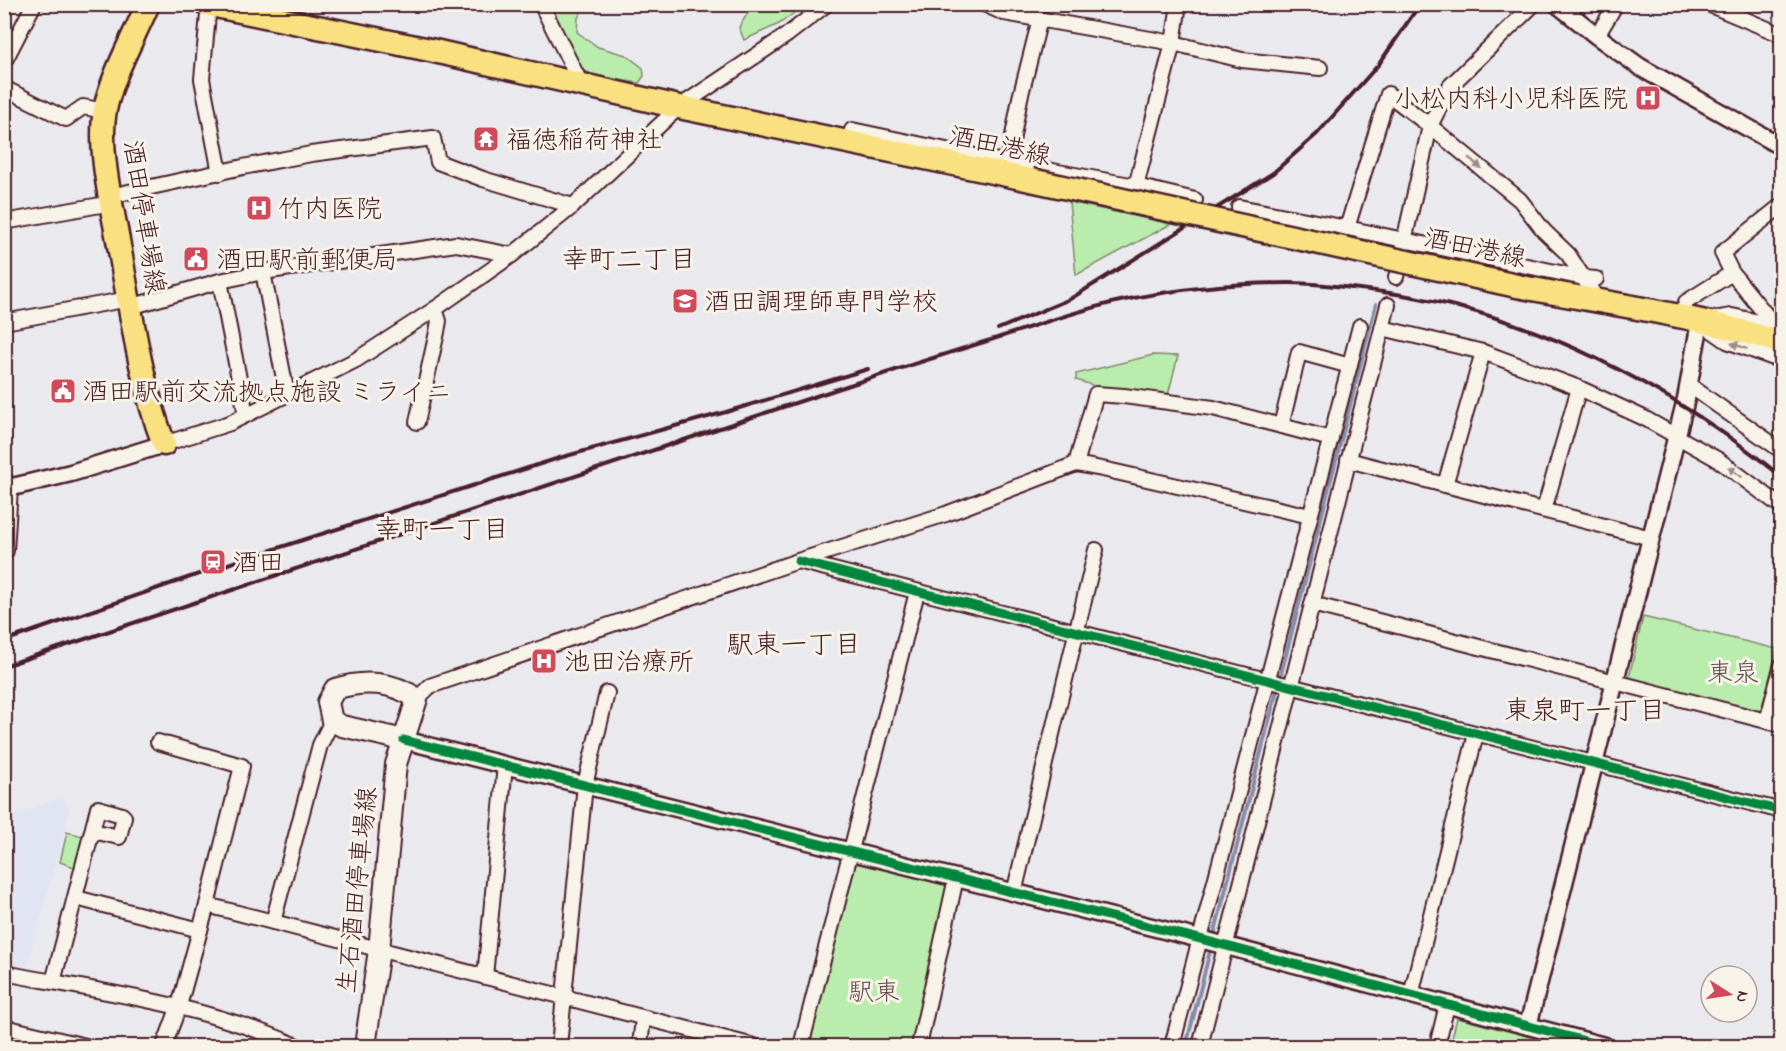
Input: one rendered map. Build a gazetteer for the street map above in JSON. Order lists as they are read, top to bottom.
{
  "streets": {
    "main road": ["酒田港線", "酒田停車場線", "生石酒田停車場線"]
  },
  "districts": [
    "幸町二丁目",
    "幸町一丁目",
    "駅東一丁目",
    "東泉町一丁目"
  ],
  "parks": ["東泉", "駅東"],
  "places": {
    "hospital": ["小松内科小児科医院", "竹内医院", "池田治療所"],
    "temple": ["福徳稲荷神社"],
    "public building": ["酒田駅前郵便局", "酒田駅前交流拠点施設 ミライニ"],
    "school or university": ["酒田調理師専門学校"],
    "station": ["酒田"]
  },
  "north": "right"
}
